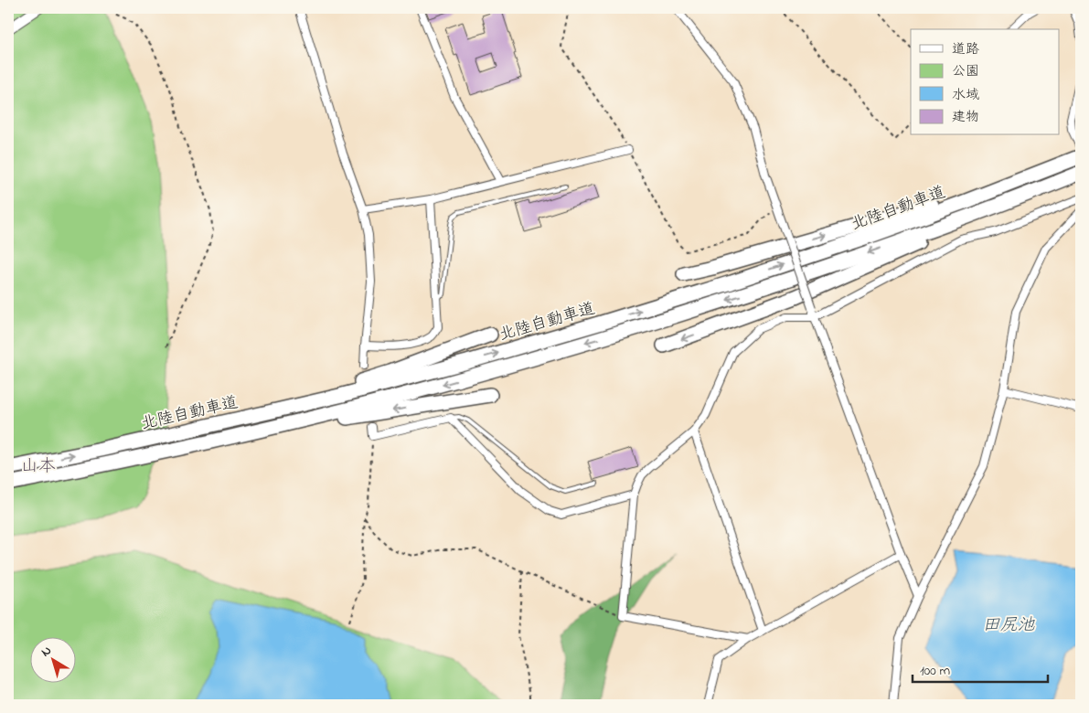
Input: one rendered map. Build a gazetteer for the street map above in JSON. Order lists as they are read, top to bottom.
{
  "streets": {
    "highway": ["北陸自動車道"]
  },
  "districts": ["山本"],
  "water": ["田尻池"],
  "legend": [
    "道路",
    "公園",
    "水域",
    "建物"
  ],
  "scale_bar": "100 m",
  "north": "top left"
}
